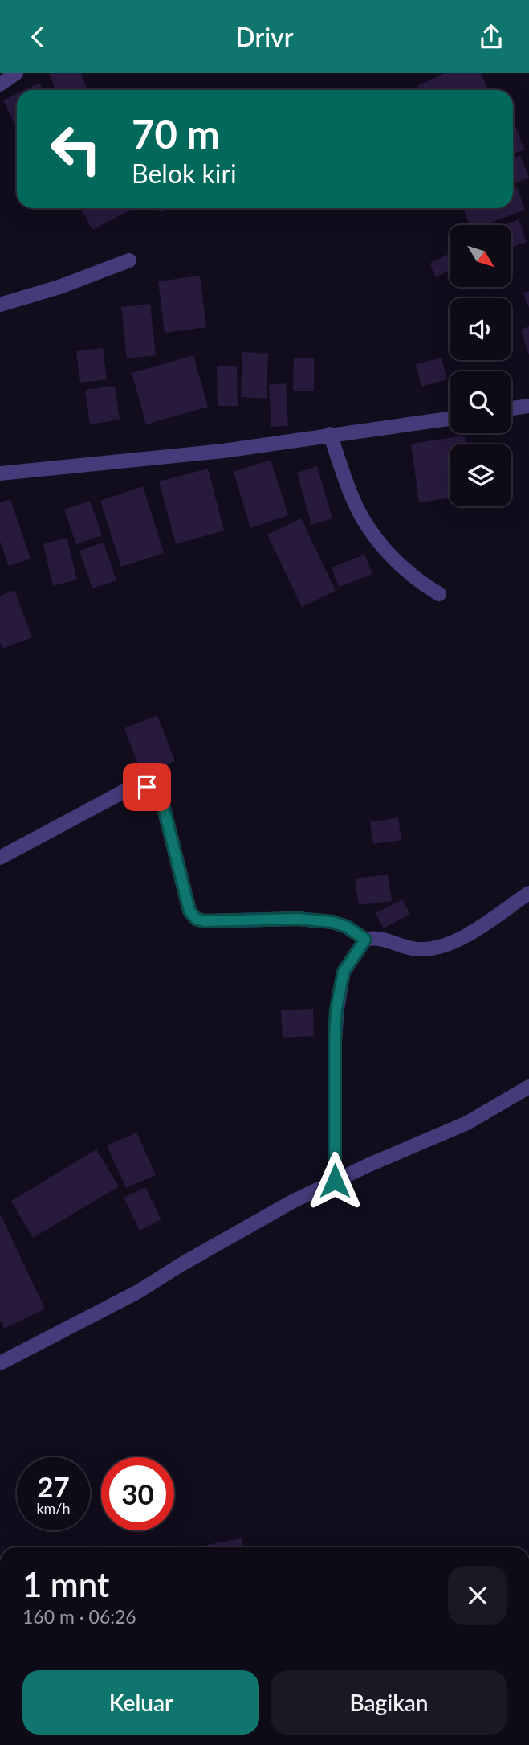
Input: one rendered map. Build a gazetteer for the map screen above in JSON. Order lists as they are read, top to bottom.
{
  "north": "bottom right",
  "page": {
    "header": "Drivr",
    "turn": ["70 m", "Belok kiri"],
    "speed": "27 km/h",
    "limit": "30",
    "heading": ["1 mnt", "160 m · 06:26"],
    "buttons": ["Keluar", "Bagikan"]
  }
}
